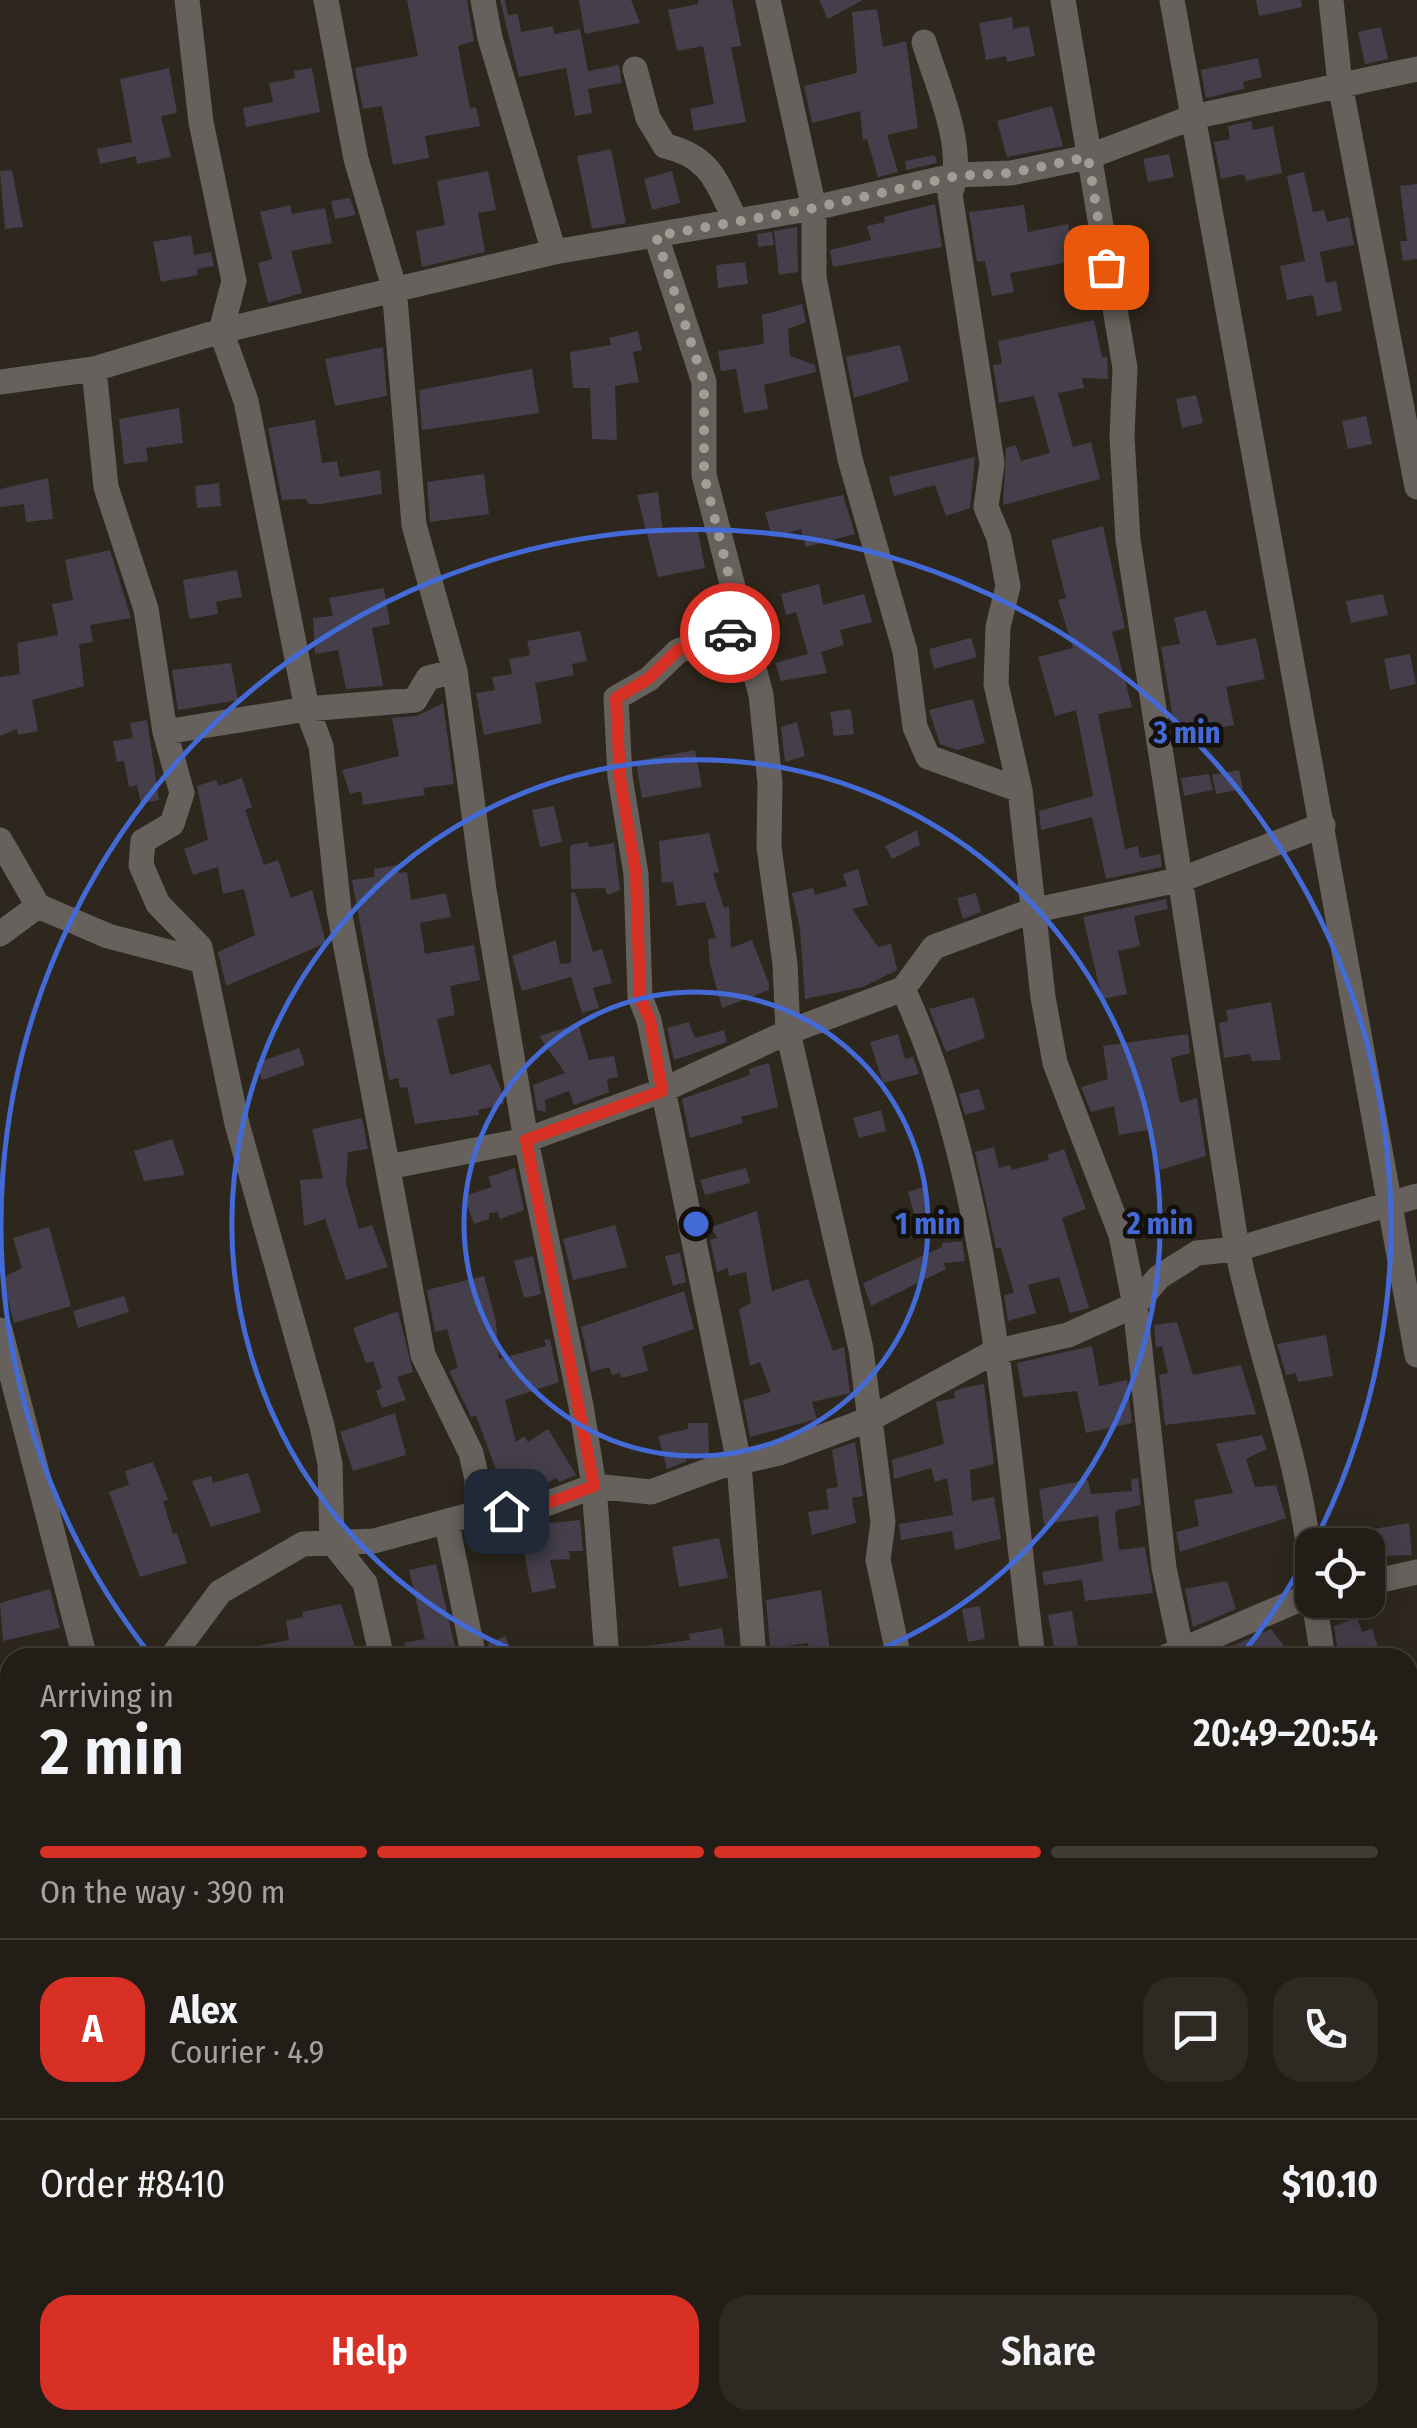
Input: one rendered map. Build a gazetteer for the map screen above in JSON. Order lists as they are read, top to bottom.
{
  "page": {
    "heading": ["2 min", "Arriving in", "20:49–20:54"],
    "panel": [
      "Alex",
      "Courier · 4.9",
      "Order #8410",
      "$10.10"
    ],
    "bar": "On the way · 390 m",
    "round": "A",
    "buttons": ["Help", "Share"]
  },
  "rings": ["3 min", "1 min", "2 min"]
}
